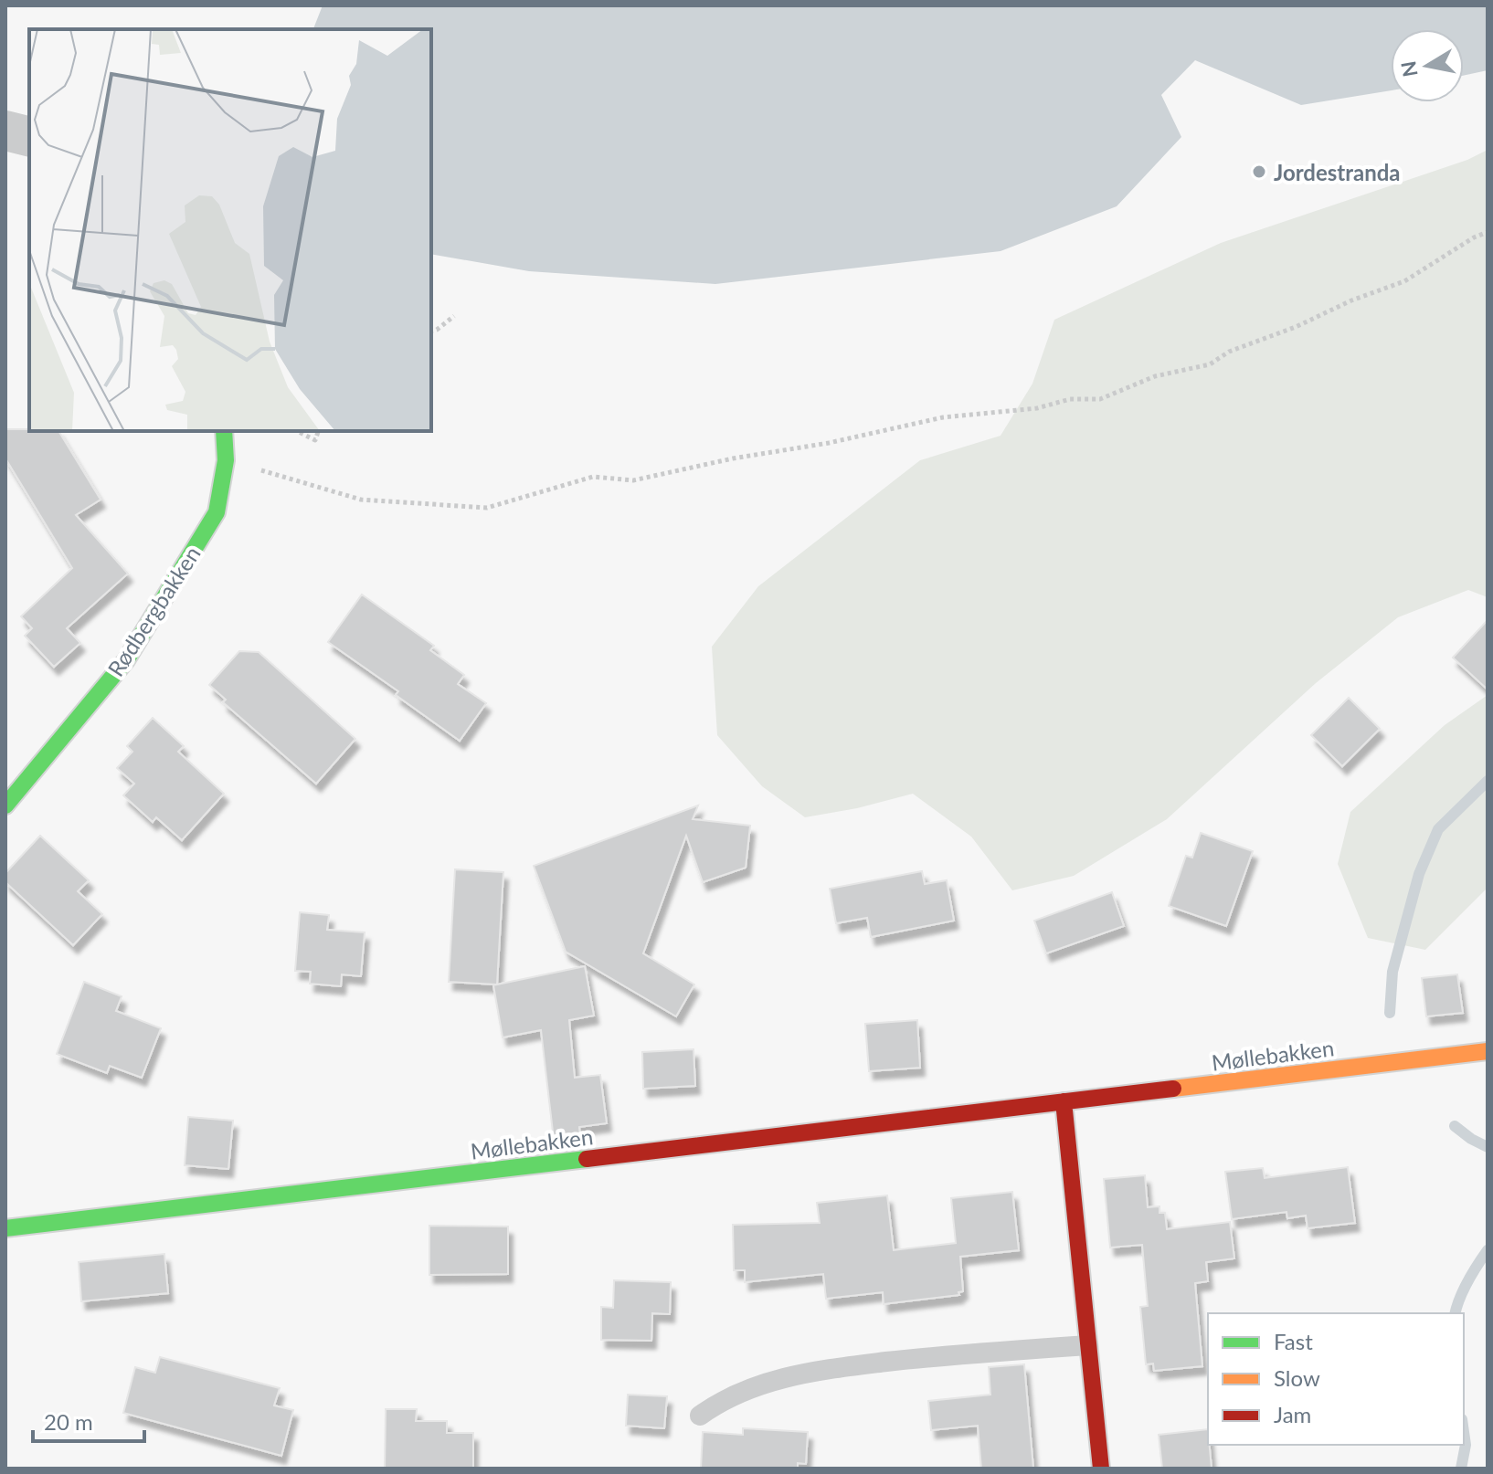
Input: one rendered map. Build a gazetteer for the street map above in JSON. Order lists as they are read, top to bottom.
{
  "streets": {
    "street": ["Rødbergbakken", "Møllebakken"]
  },
  "places": ["Jordestranda"],
  "legend": ["Fast", "Slow", "Jam"],
  "scale_bar": "20 m",
  "north": "left"
}
